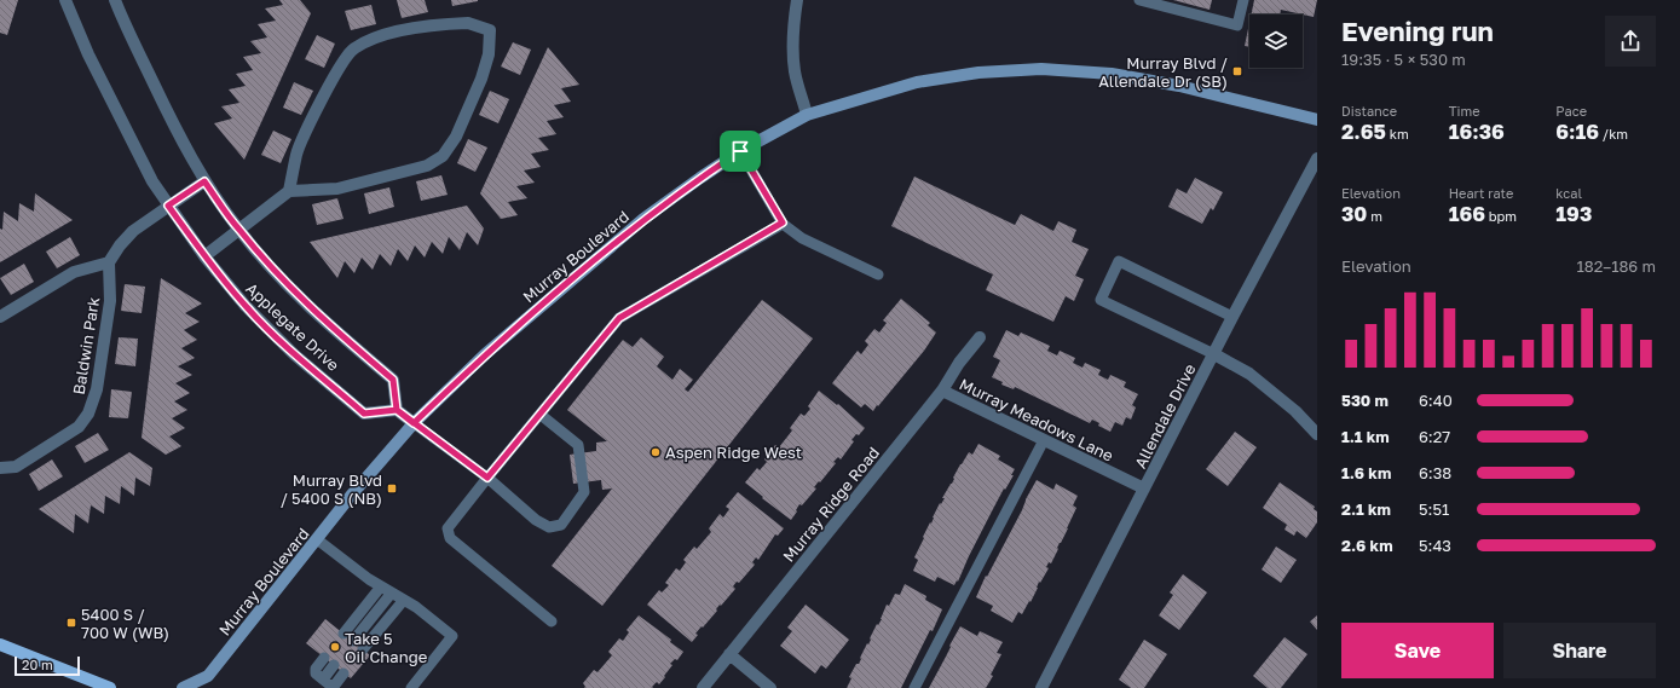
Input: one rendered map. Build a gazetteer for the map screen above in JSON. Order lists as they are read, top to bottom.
{
  "streets": {
    "main road": ["Murray Boulevard"],
    "street": [
      "Applegate Drive",
      "Baldwin Park",
      "Allendale Drive",
      "Murray Meadows Lane",
      "Murray Ridge Road"
    ]
  },
  "crossings": [
    ["Allendale Drive", "Murray Meadows Lane"],
    ["Murray Meadows Lane", "Murray Ridge Road"]
  ],
  "places": {
    "transit": ["Murray Blvd / Allendale Dr (SB)", "Murray Blvd / 5400 S (NB)", "5400 S / 700 W (WB)"],
    "other": ["Aspen Ridge West", "Take 5 Oil Change"]
  },
  "scale_bar": "20 m",
  "page": {
    "heading": ["Evening run", "19:35 · 5 × 530 m"],
    "stats": [
      ["Distance", "2.65 km"],
      ["Time", "16:36"],
      ["Pace", "6:16 /km"],
      ["Elevation", "30 m"],
      ["Heart rate", "166 bpm"],
      ["kcal", "193"]
    ],
    "chart": ["Elevation", "182–186 m"],
    "list": [
      {
        "name": "530 m",
        "note": "6:40"
      },
      {
        "name": "1.1 km",
        "note": "6:27"
      },
      {
        "name": "1.6 km",
        "note": "6:38"
      },
      {
        "name": "2.1 km",
        "note": "5:51"
      },
      {
        "name": "2.6 km",
        "note": "5:43"
      }
    ],
    "buttons": ["Save", "Share"],
    "scale": "20 m"
  }
}
